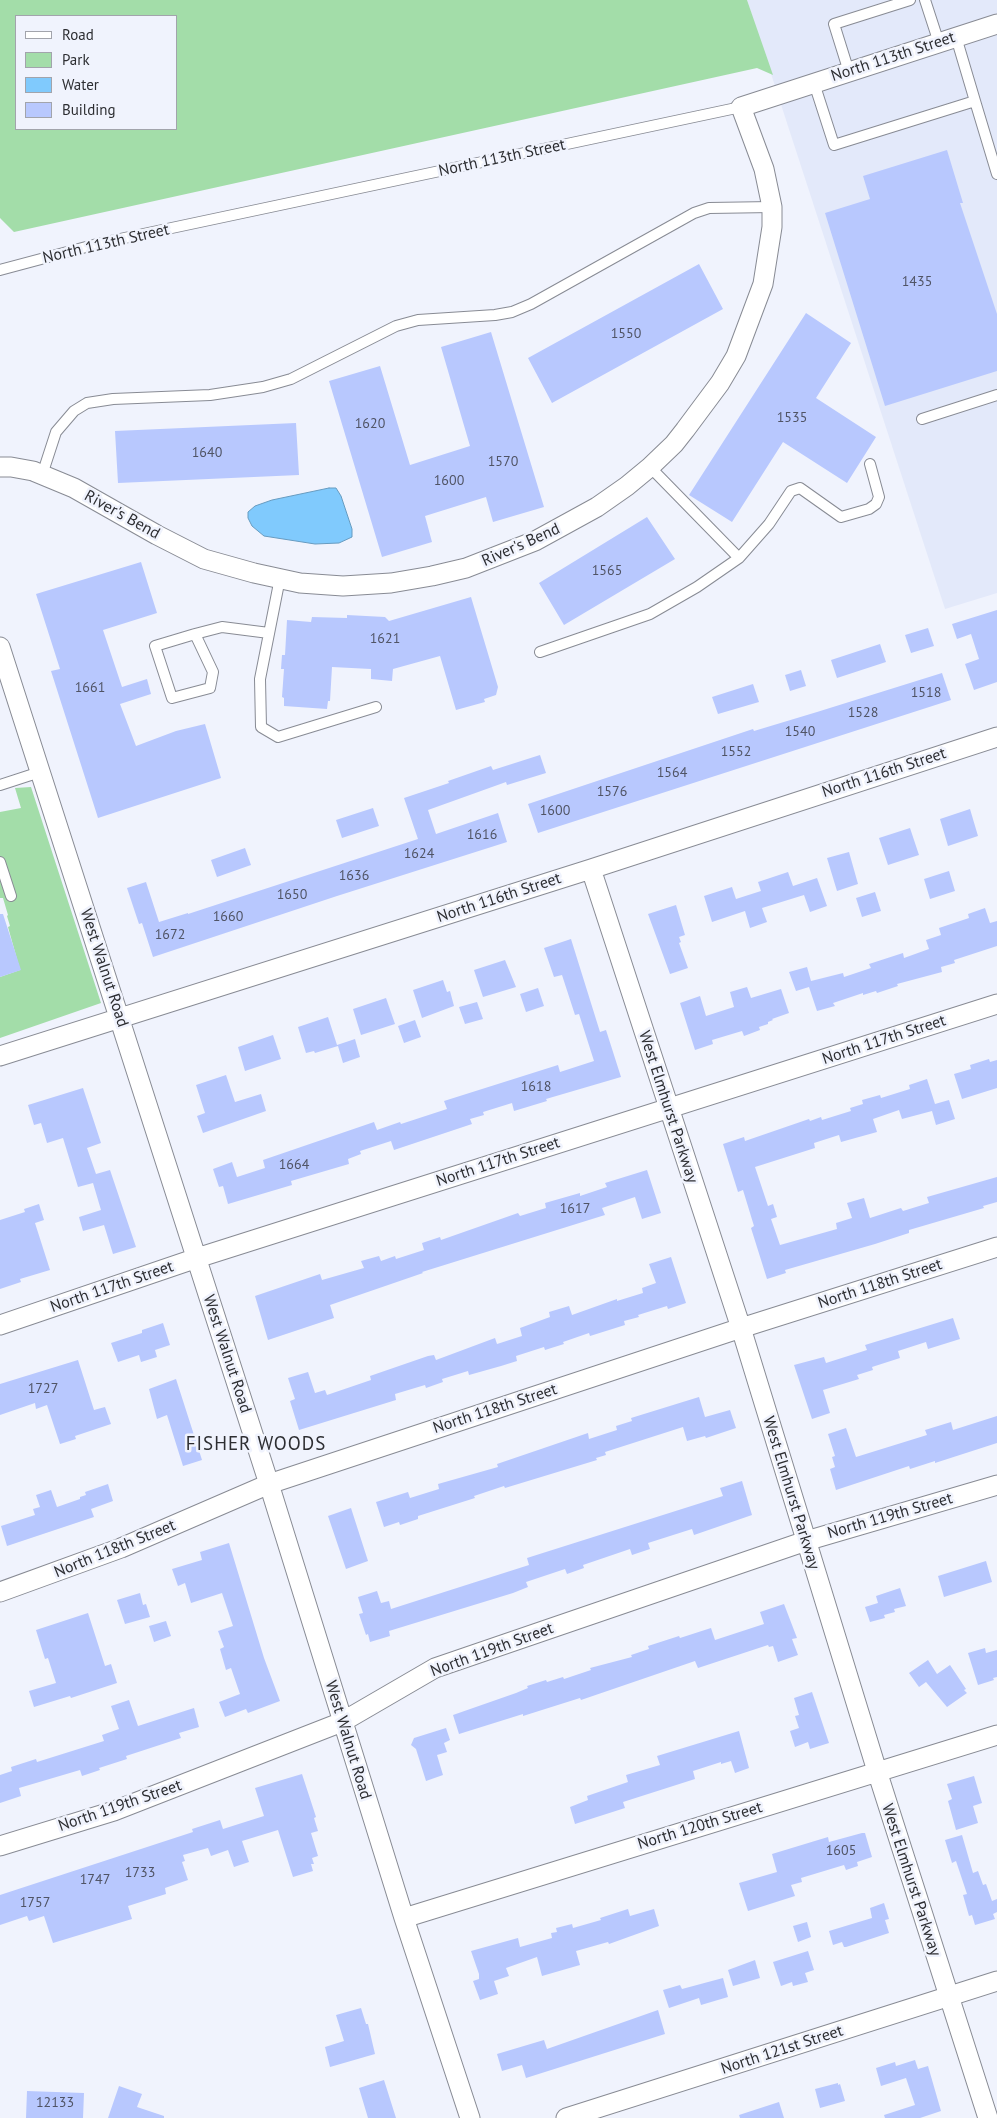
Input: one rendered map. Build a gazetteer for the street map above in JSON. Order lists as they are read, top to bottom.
{
  "streets": {
    "street": [
      "North 113th Street",
      "River's Bend",
      "North 116th Street",
      "West Walnut Road",
      "North 117th Street",
      "West Elmhurst Parkway",
      "North 118th Street",
      "North 119th Street",
      "North 120th Street",
      "North 121st Street"
    ]
  },
  "crossings": [
    ["North 113th Street", "River's Bend"],
    ["North 116th Street", "West Walnut Road"],
    ["North 116th Street", "West Elmhurst Parkway"],
    ["West Walnut Road", "North 117th Street"],
    ["West Walnut Road", "North 118th Street"],
    ["West Walnut Road", "North 119th Street"],
    ["West Walnut Road", "North 120th Street"],
    ["North 117th Street", "West Elmhurst Parkway"],
    ["West Elmhurst Parkway", "North 118th Street"],
    ["West Elmhurst Parkway", "North 119th Street"],
    ["West Elmhurst Parkway", "North 120th Street"],
    ["West Elmhurst Parkway", "North 121st Street"]
  ],
  "districts": ["FISHER WOODS"],
  "house_numbers": [
    "1435",
    "1550",
    "1535",
    "1620",
    "1640",
    "1570",
    "1600",
    "1565",
    "1621",
    "1661",
    "1518",
    "1528",
    "1540",
    "1552",
    "1564",
    "1576",
    "1600",
    "1616",
    "1624",
    "1636",
    "1650",
    "1660",
    "1672",
    "1618",
    "1664",
    "1617",
    "1727",
    "1605",
    "1733",
    "1747",
    "1757",
    "12133"
  ],
  "legend": [
    "Road",
    "Park",
    "Water",
    "Building"
  ]
}
